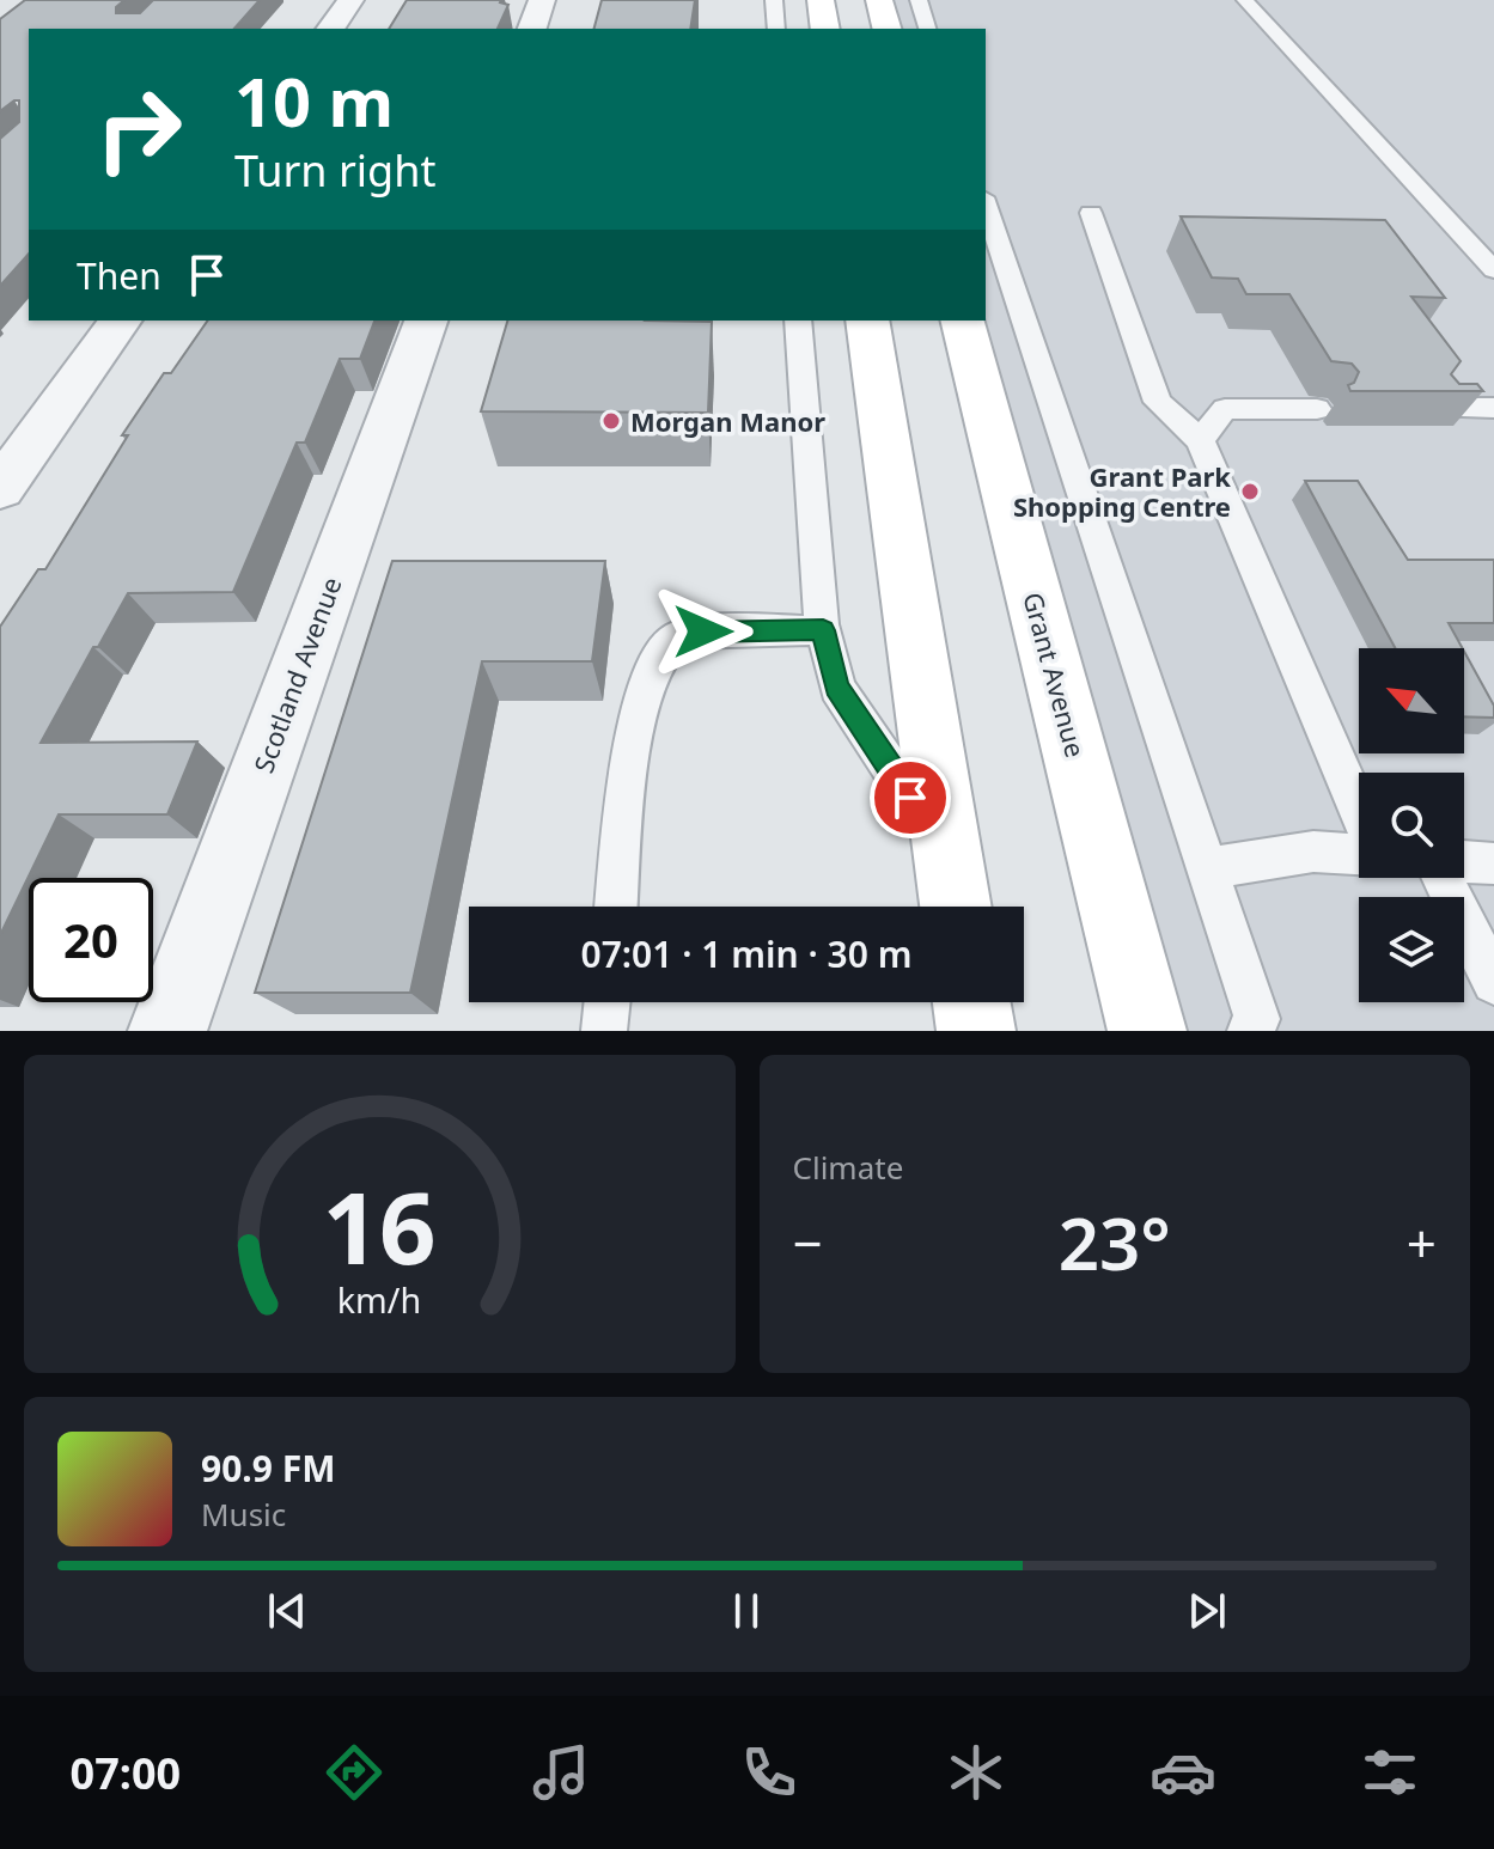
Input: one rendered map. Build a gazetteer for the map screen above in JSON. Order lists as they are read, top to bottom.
{
  "streets": {
    "main road": ["Grant Avenue"],
    "street": ["Scotland Avenue"]
  },
  "places": ["Morgan Manor", "Grant Park Shopping Centre"],
  "north": "top left",
  "page": {
    "turn": ["10 m", "Turn right"],
    "then": "Then",
    "limit": "20",
    "trip": "07:01 · 1 min · 30 m",
    "tile": "Climate",
    "heat": ["−", "23°", "+"],
    "song": ["90.9 FM", "Music"],
    "tabs": "07:00",
    "gauge": ["16", "km/h"]
  }
}
